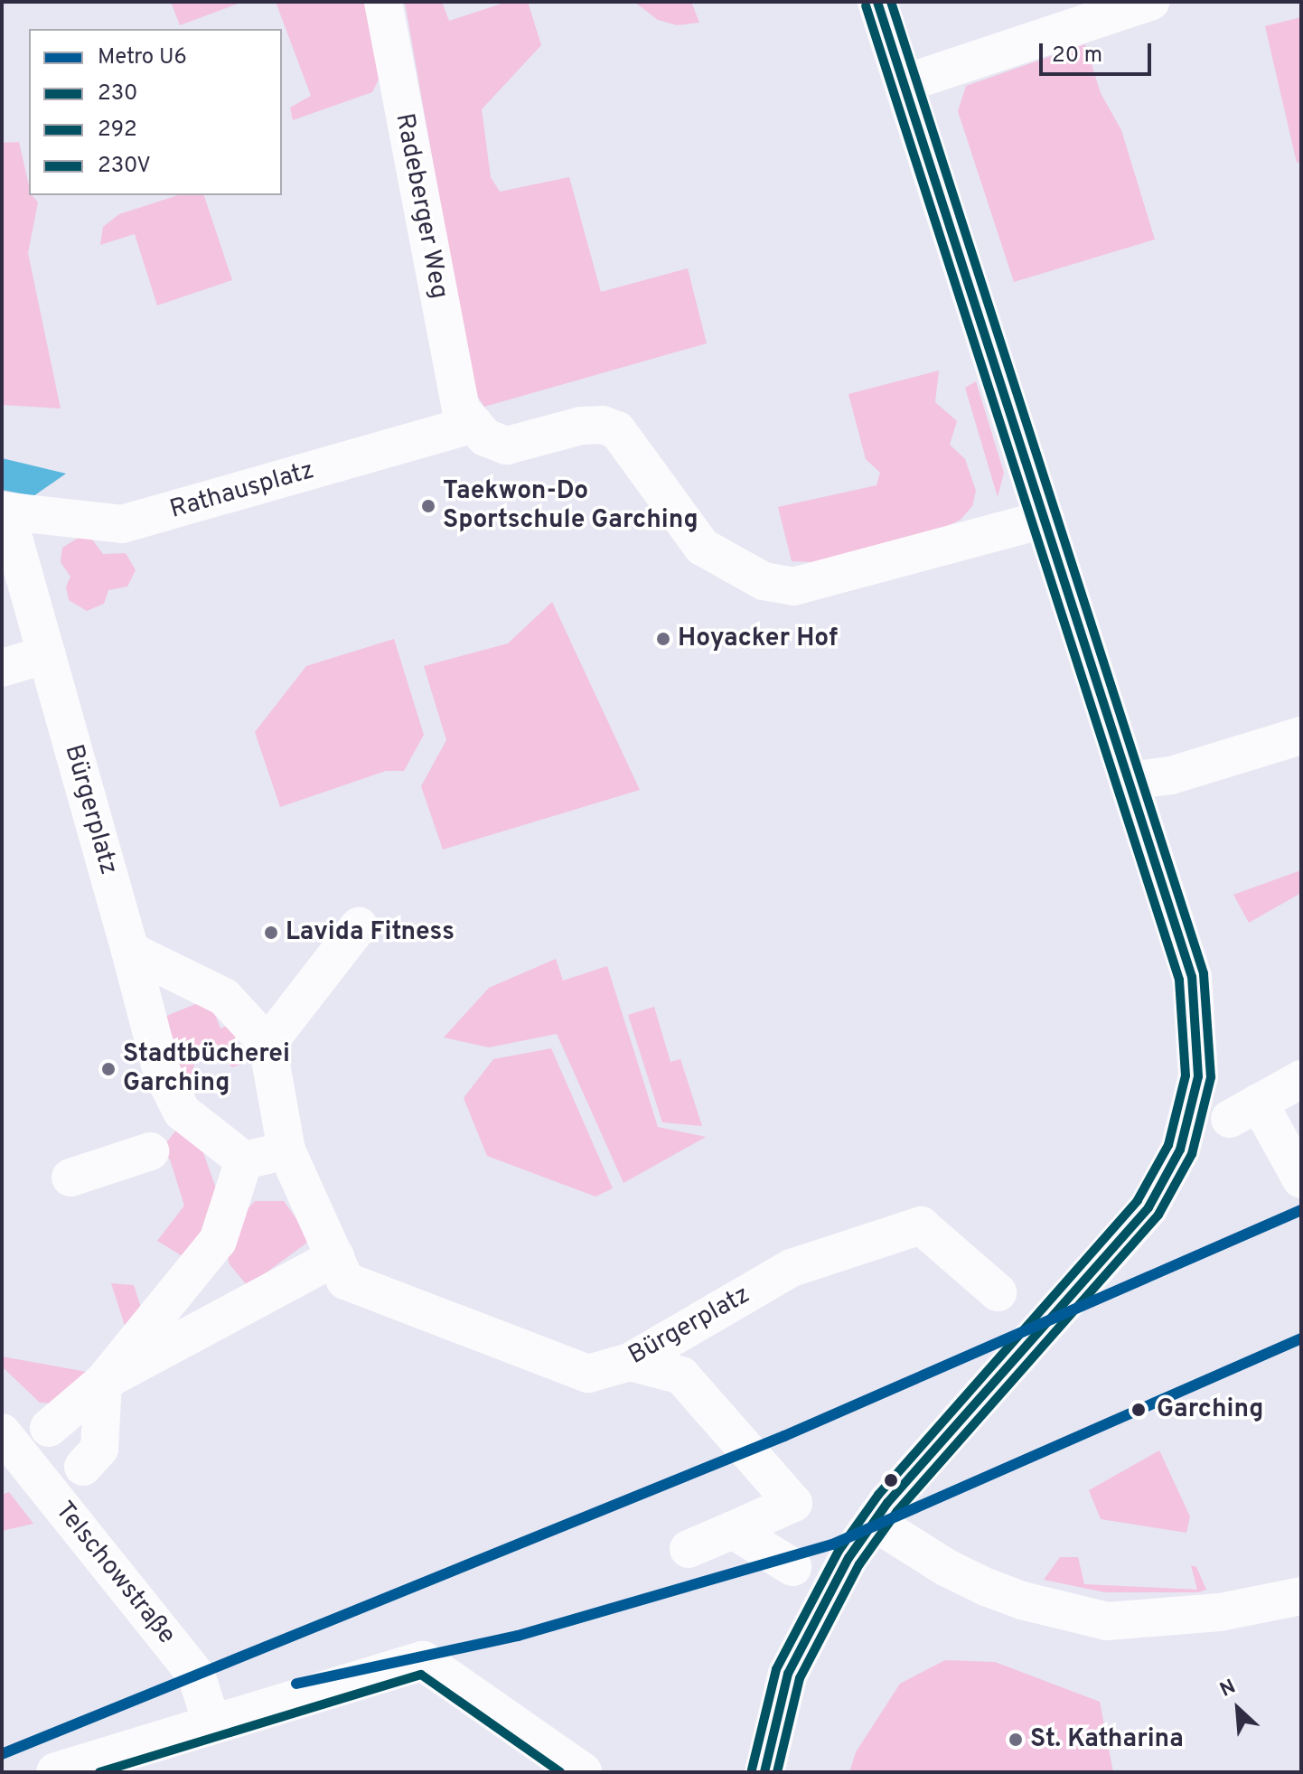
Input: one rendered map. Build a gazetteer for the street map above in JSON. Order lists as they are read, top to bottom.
{
  "streets": {
    "street": [
      "Radeberger Weg",
      "Rathausplatz",
      "Bürgerplatz",
      "Telschowstraße"
    ]
  },
  "crossings": [
    ["Radeberger Weg", "Rathausplatz"],
    ["Rathausplatz", "Bürgerplatz"]
  ],
  "places": [
    "Taekwon-Do Sportschule Garching",
    "Hoyacker Hof",
    "Lavida Fitness",
    "Stadtbücherei Garching",
    "Garching",
    "St. Katharina"
  ],
  "lines": [
    "transit line 230",
    "transit line 292",
    "transit line 230V",
    "metro line U6"
  ],
  "legend": [
    "Metro U6",
    "230",
    "292",
    "230V"
  ],
  "scale_bar": "20 m",
  "north": "top left"
}
